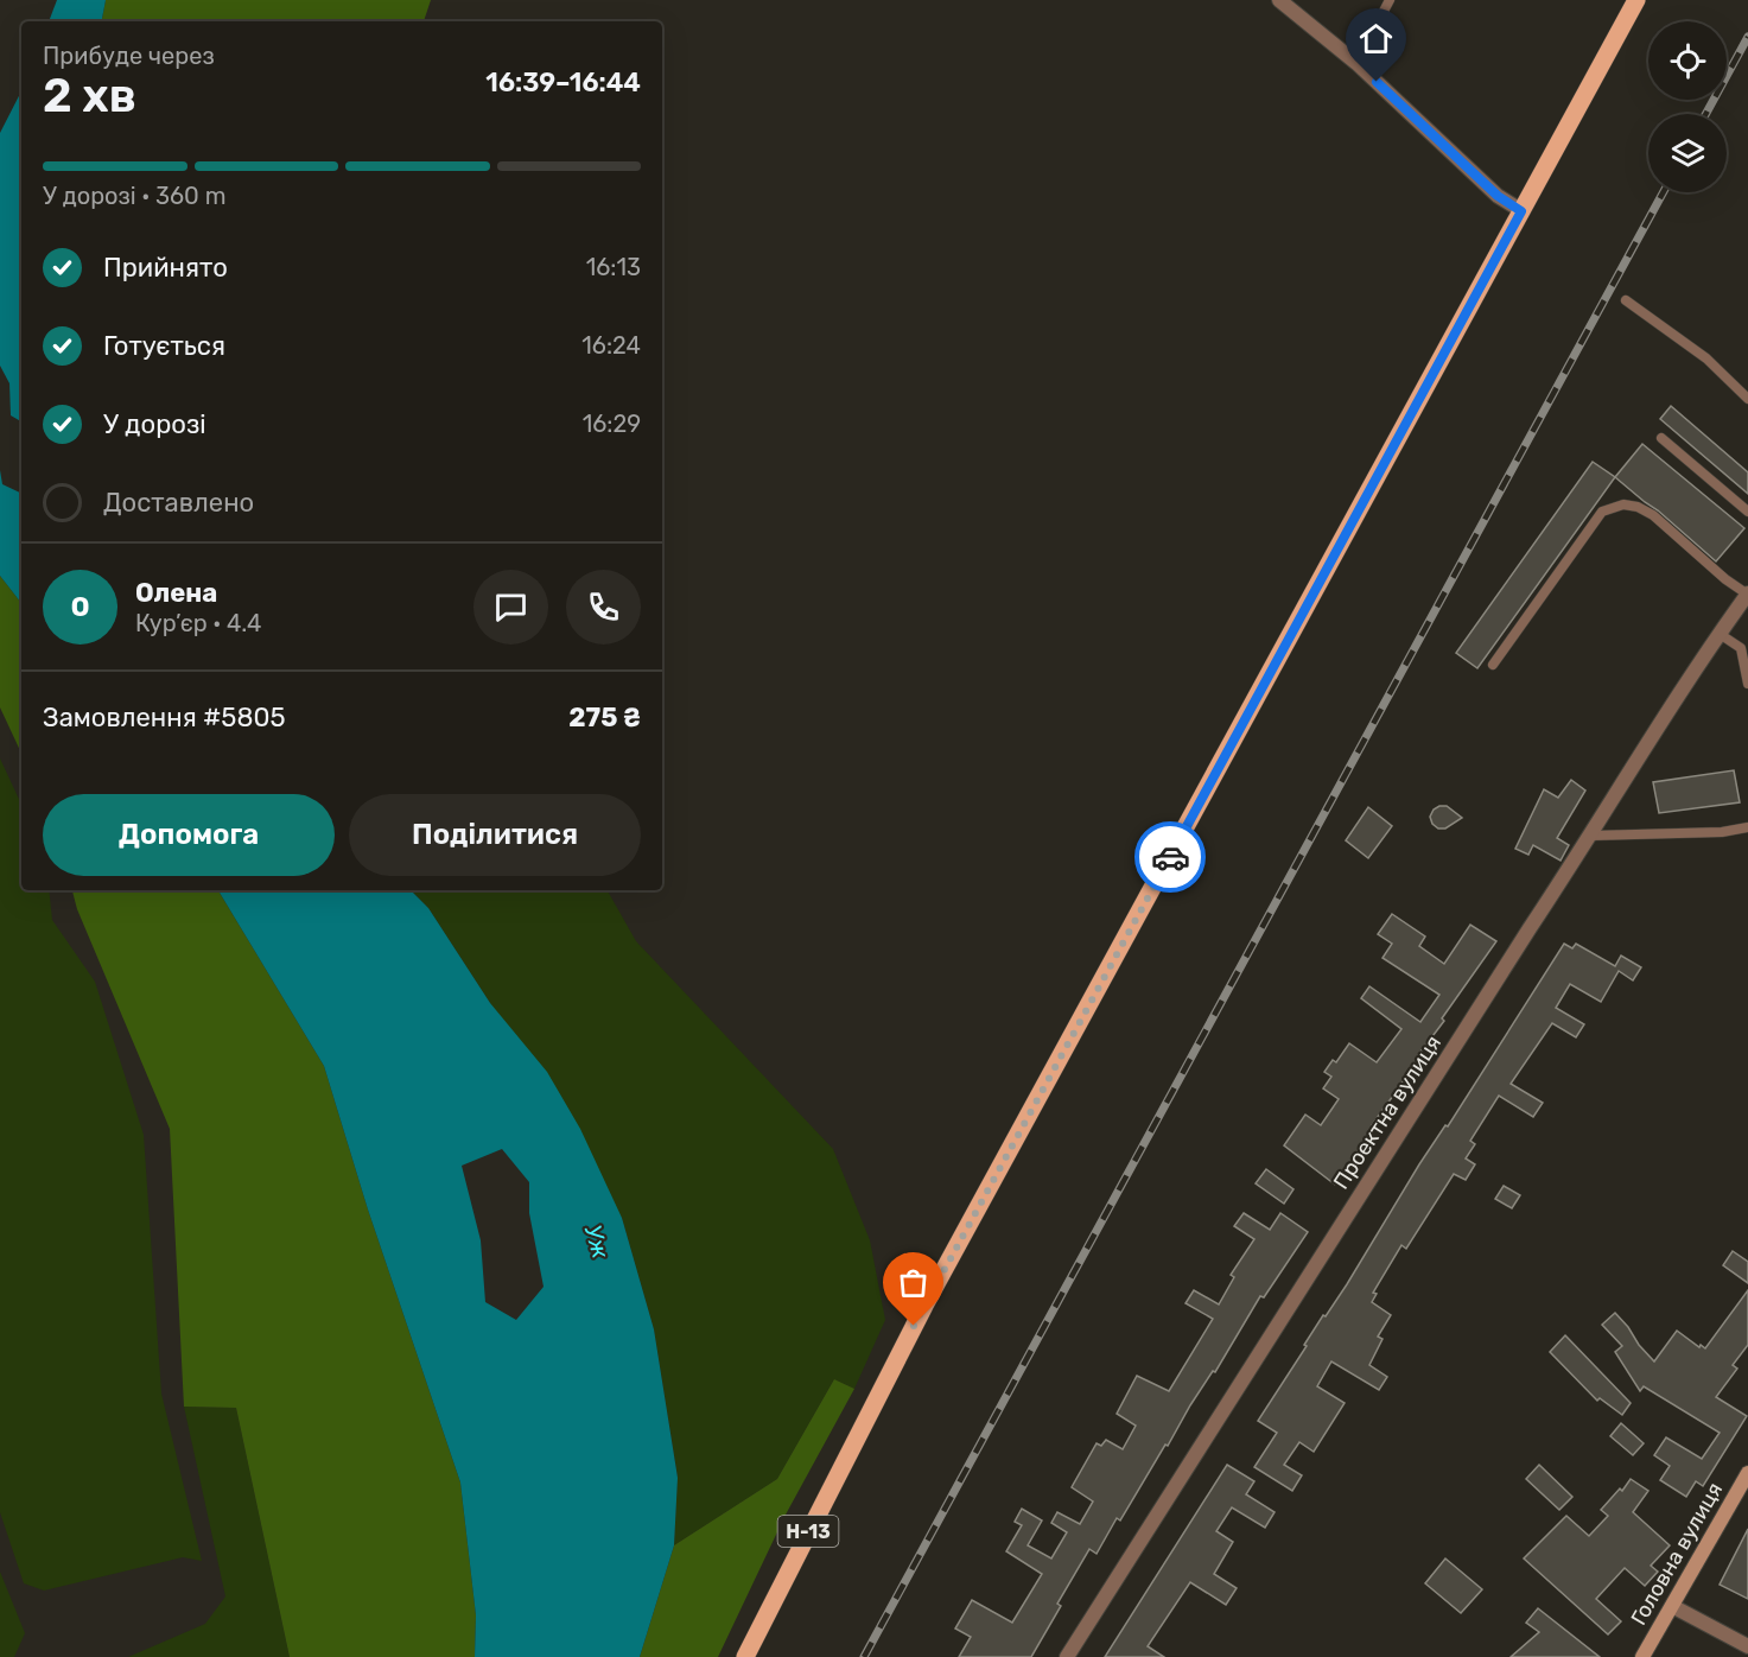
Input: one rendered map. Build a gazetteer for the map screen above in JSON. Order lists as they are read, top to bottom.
{
  "streets": {
    "main road": ["Н-13", "Головна вулиця"],
    "street": ["Проектна вулиця"]
  },
  "water": ["Уж"],
  "page": {
    "heading": ["2 хв", "Прибуде через", "16:39–16:44"],
    "panel": [
      "Олена",
      "Кур’єр · 4.4",
      "Замовлення #5805",
      "275 ₴"
    ],
    "bar": "У дорозі · 360 m",
    "list": [
      ["Прийнято", "16:13"],
      ["Готується", "16:24"],
      ["У дорозі", "16:29"],
      "Доставлено"
    ],
    "round": "О",
    "buttons": ["Допомога", "Поділитися"]
  }
}
